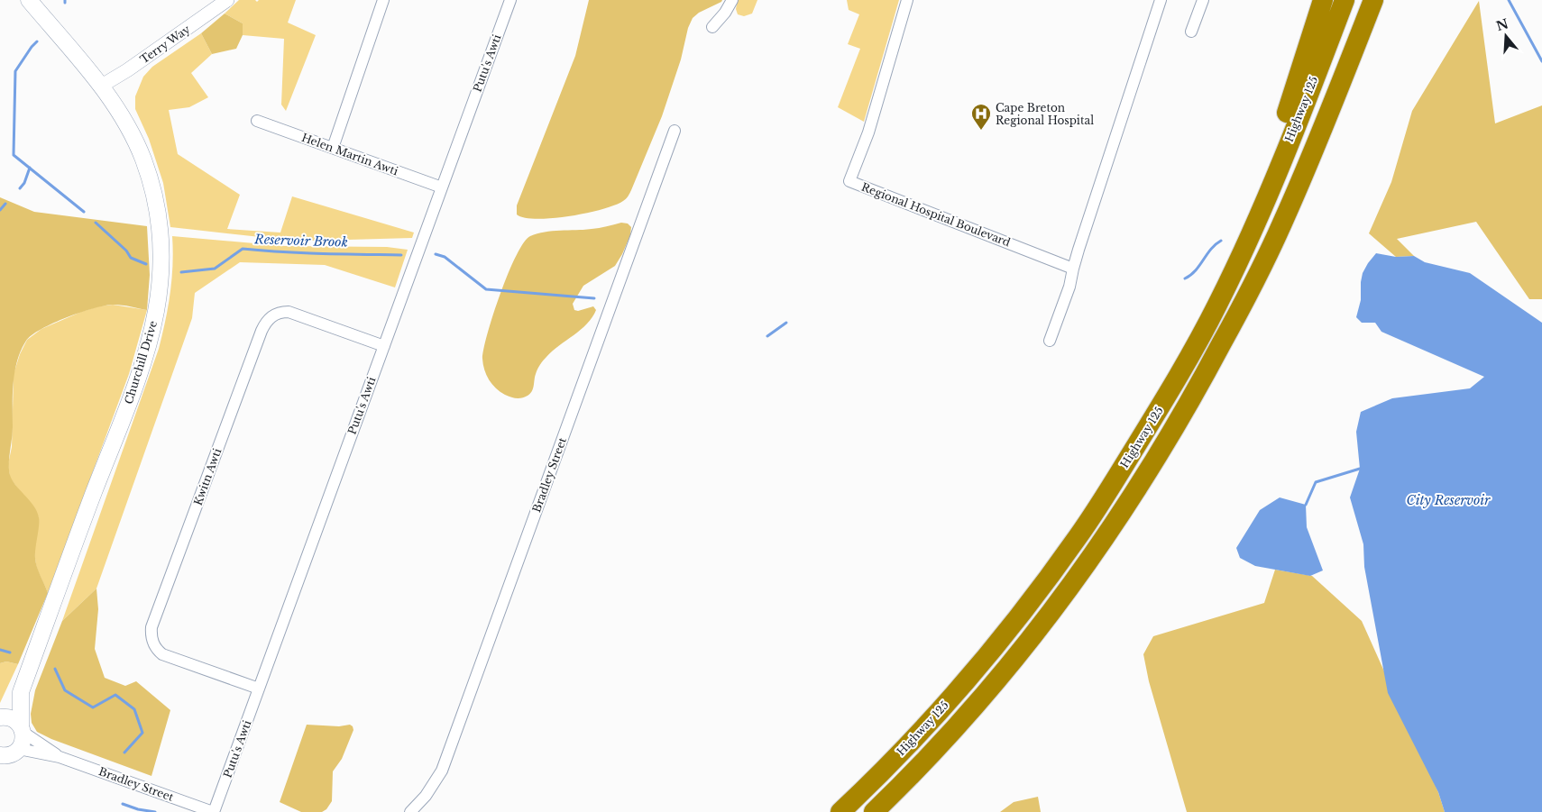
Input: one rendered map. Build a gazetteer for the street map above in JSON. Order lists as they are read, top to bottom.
{
  "streets": {
    "highway": ["Highway 125"],
    "main road": ["Churchill Drive"],
    "street": [
      "Terry Way",
      "Putu's Awti",
      "Helen Martin Awti",
      "Regional Hospital Boulevard",
      "Bradley Street",
      "Kwitn Awti"
    ]
  },
  "crossings": [
    ["Terry Way", "Churchill Drive"],
    ["Putu's Awti", "Helen Martin Awti"],
    ["Putu's Awti", "Bradley Street"],
    ["Putu's Awti", "Kwitn Awti"],
    ["Churchill Drive", "Bradley Street"]
  ],
  "water": ["Reservoir Brook", "City Reservoir"],
  "places": {
    "hospital": ["Cape Breton Regional Hospital"]
  },
  "north": "top"
}
